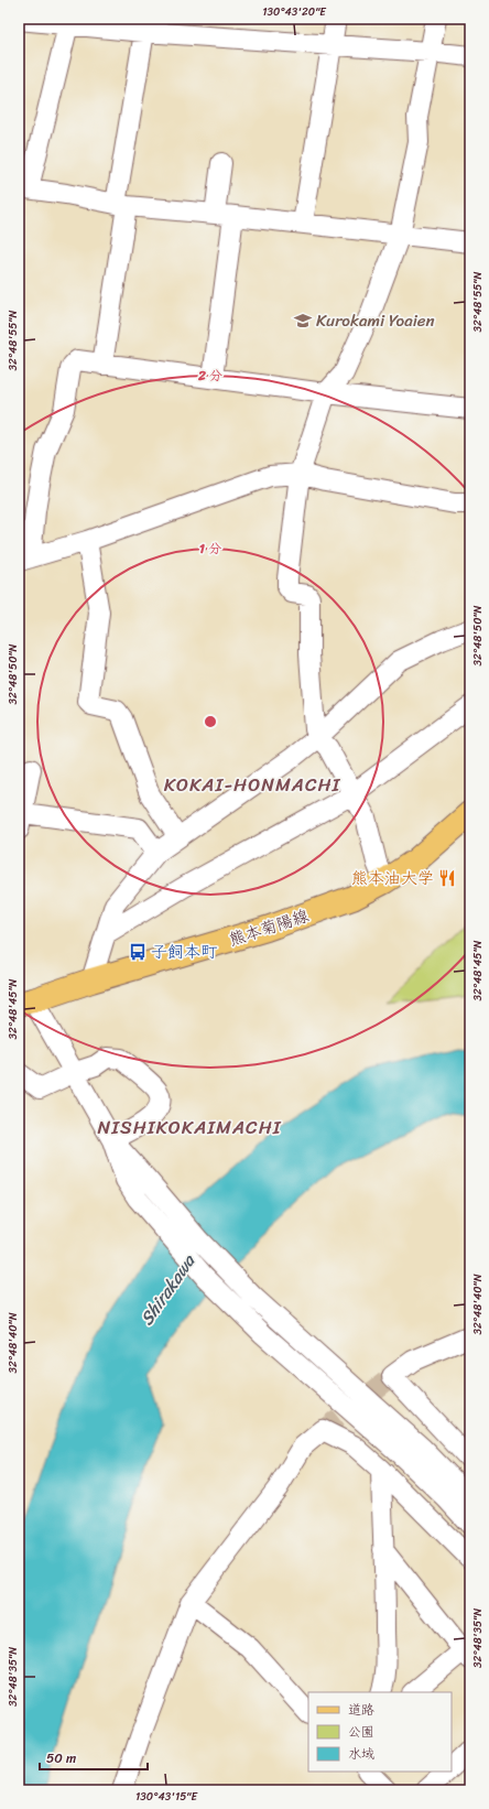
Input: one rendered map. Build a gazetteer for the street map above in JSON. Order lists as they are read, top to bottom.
{
  "streets": {
    "main road": ["熊本菊陽線"]
  },
  "districts": ["KOKAI-HONMACHI", "NISHIKOKAIMACHI"],
  "water": ["Shirakawa"],
  "places": {
    "school or university": ["Kurokami Yoaien"],
    "restaurant": ["熊本油大学"],
    "bus stop": ["子飼本町"]
  },
  "legend": ["道路", "公園", "水域"],
  "scale_bar": "50 m",
  "coordinates": [
    "130°43'20\"E",
    "32°48'55\"N",
    "32°48'50\"N",
    "32°48'45\"N",
    "32°48'40\"N",
    "32°48'35\"N",
    "130°43'15\"E"
  ],
  "rings": ["2 分", "1 分"]
}
